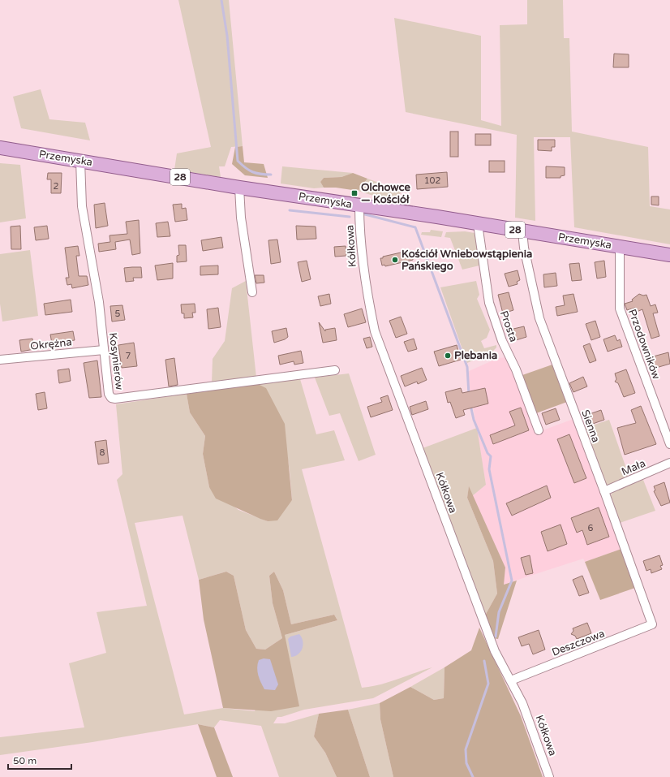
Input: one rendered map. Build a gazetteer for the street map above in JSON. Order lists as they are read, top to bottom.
{
  "streets": {
    "main road": ["Przemyska", "28"],
    "street": [
      "Kółkowa",
      "Prosta",
      "Okrężna",
      "Przodowników",
      "Kosynierów",
      "Sienna",
      "Mała",
      "Deszczowa"
    ]
  },
  "crossings": [
    ["Przemyska", "Kółkowa"],
    ["Przemyska", "Prosta"],
    ["Przemyska", "Przodowników"],
    ["Przemyska", "Kosynierów"],
    ["Przemyska", "Sienna"],
    ["Kółkowa", "Deszczowa"],
    ["Okrężna", "Kosynierów"],
    ["Sienna", "Mała"],
    ["Sienna", "Deszczowa"]
  ],
  "places": {
    "transit": ["Olchowce — Kościół"],
    "other": ["Kościół Wniebowstąpienia Pańskiego", "Plebania"]
  },
  "house_numbers": [
    "102",
    "2",
    "5",
    "7",
    "8",
    "6"
  ],
  "scale_bar": "50 m"
}
